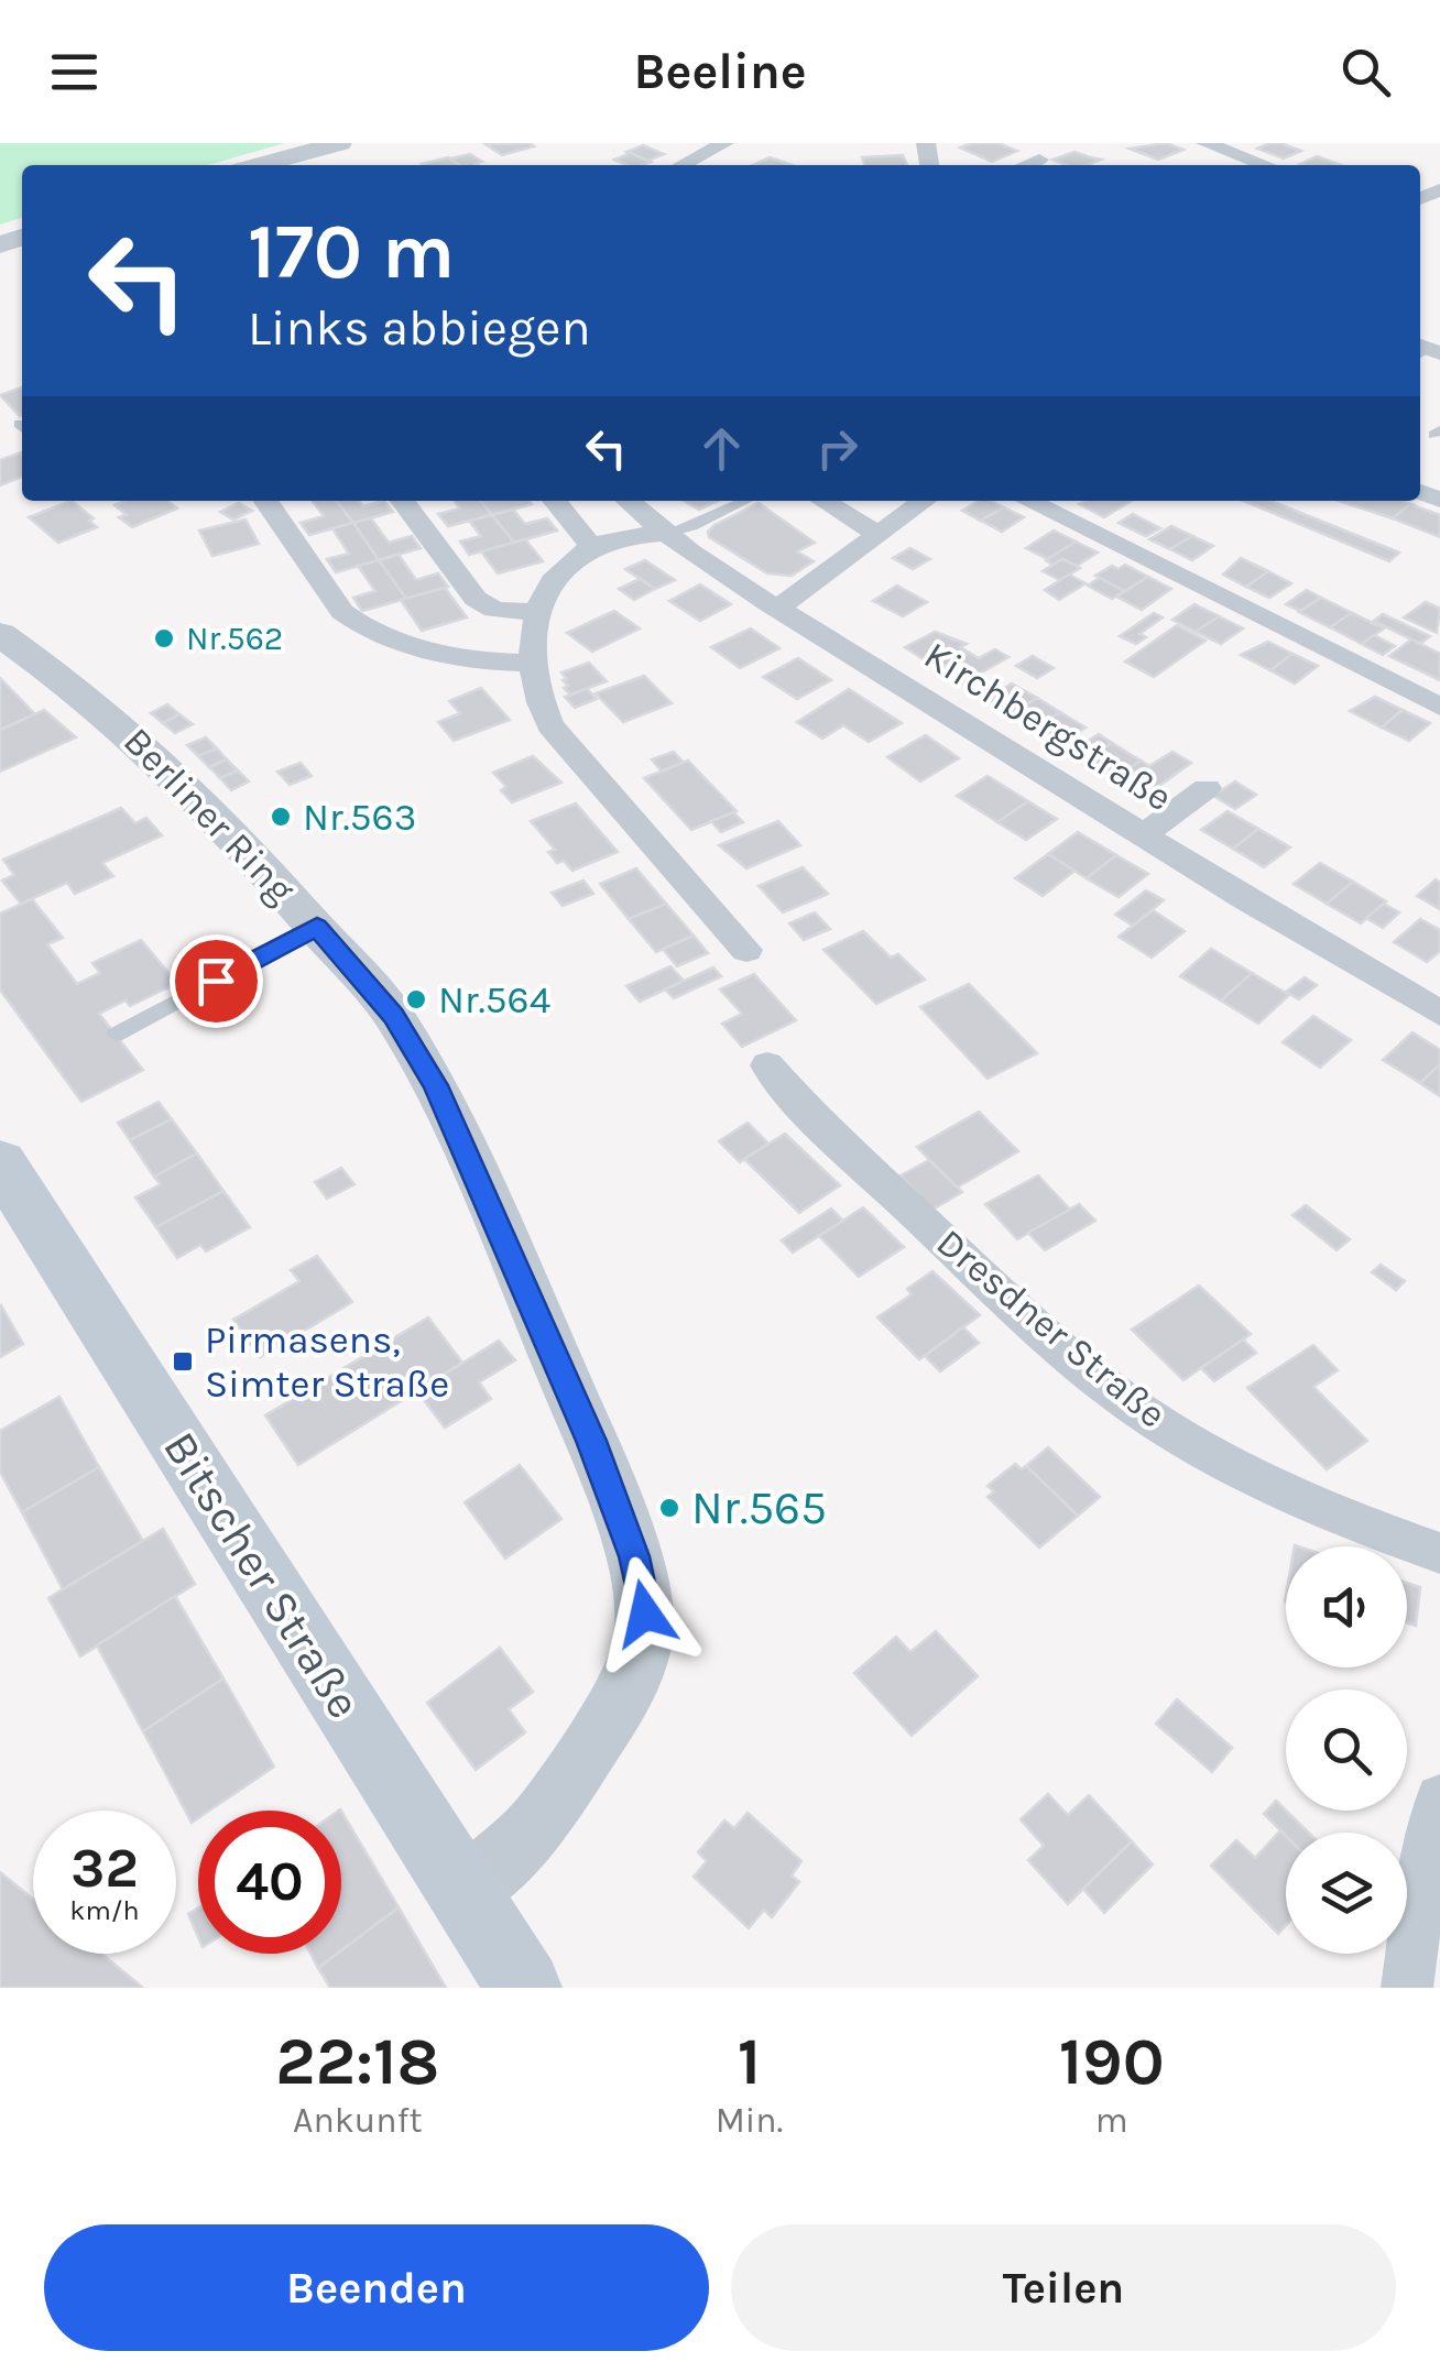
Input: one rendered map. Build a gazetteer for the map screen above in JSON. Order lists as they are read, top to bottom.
{
  "streets": {
    "main road": ["Bitscher Straße"],
    "street": ["Kirchbergstraße", "Berliner Ring", "Dresdner Straße"]
  },
  "crossings": [
    ["Berliner Ring", "Bitscher Straße"]
  ],
  "places": {
    "other": [
      "Nr.562",
      "Nr.563",
      "Nr.564",
      "Nr.565"
    ],
    "transit": ["Pirmasens, Simter Straße"]
  },
  "page": {
    "header": "Beeline",
    "turn": ["170 m", "Links abbiegen"],
    "speed": "32 km/h",
    "limit": "40",
    "eta": [
      "22:18",
      "Ankunft",
      "1",
      "Min.",
      "190",
      "m"
    ],
    "buttons": ["Beenden", "Teilen"]
  }
}
